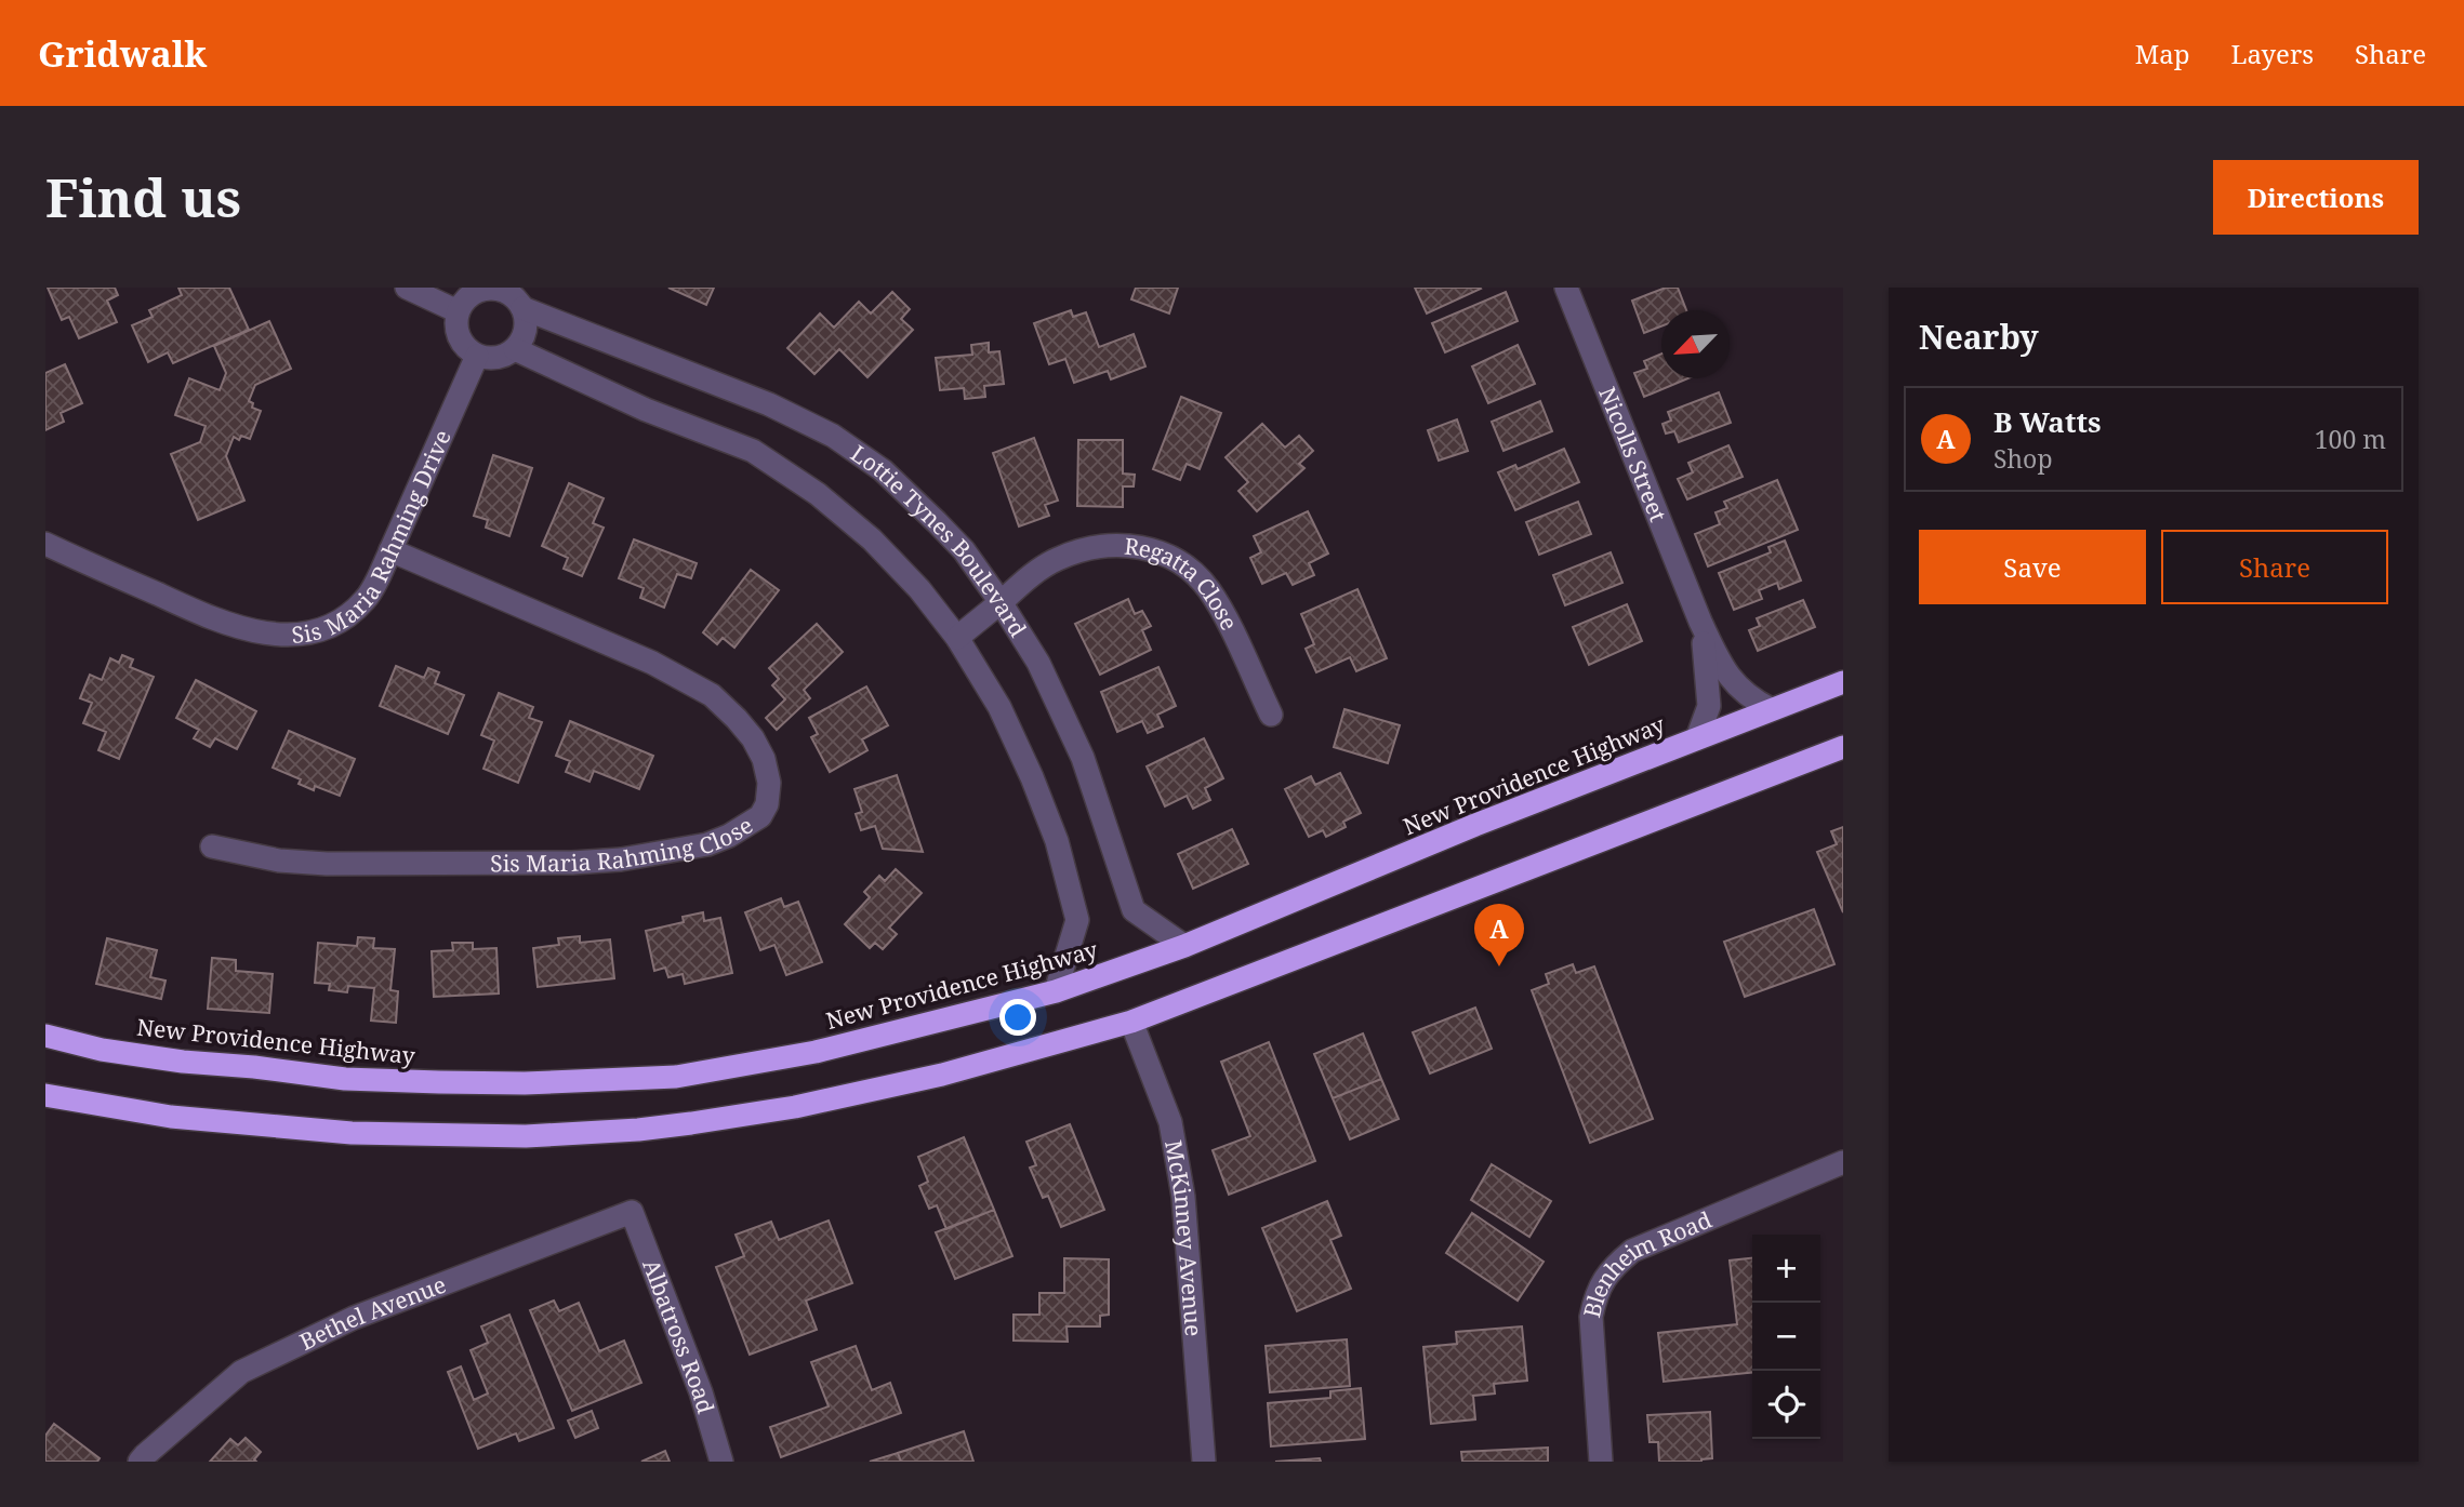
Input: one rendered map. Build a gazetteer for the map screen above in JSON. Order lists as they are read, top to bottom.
{
  "streets": {
    "highway": ["New Providence Highway"],
    "street": [
      "Nicolls Street",
      "Sis Maria Rahming Drive",
      "Lottie Tynes Boulevard",
      "Regatta Close",
      "Sis Maria Rahming Close",
      "McKinney Avenue",
      "Blenheim Road",
      "Bethel Avenue",
      "Albatross Road"
    ]
  },
  "crossings": [
    ["Sis Maria Rahming Drive", "Lottie Tynes Boulevard"],
    ["Sis Maria Rahming Drive", "Sis Maria Rahming Close"],
    ["Lottie Tynes Boulevard", "Regatta Close"],
    ["Lottie Tynes Boulevard", "New Providence Highway"],
    ["Bethel Avenue", "Albatross Road"]
  ],
  "north": "bottom left",
  "page": {
    "header": "Gridwalk",
    "nav": ["Map", "Layers", "Share"],
    "buttons": [
      "Directions",
      ["Save", "Share"]
    ],
    "title": "Find us",
    "heading": "Nearby",
    "list": [
      {
        "mark": "A",
        "name": "B Watts",
        "note": "Shop",
        "value": "100 m"
      }
    ],
    "pins": "A",
    "map_buttons": ["+", "−"]
  }
}
